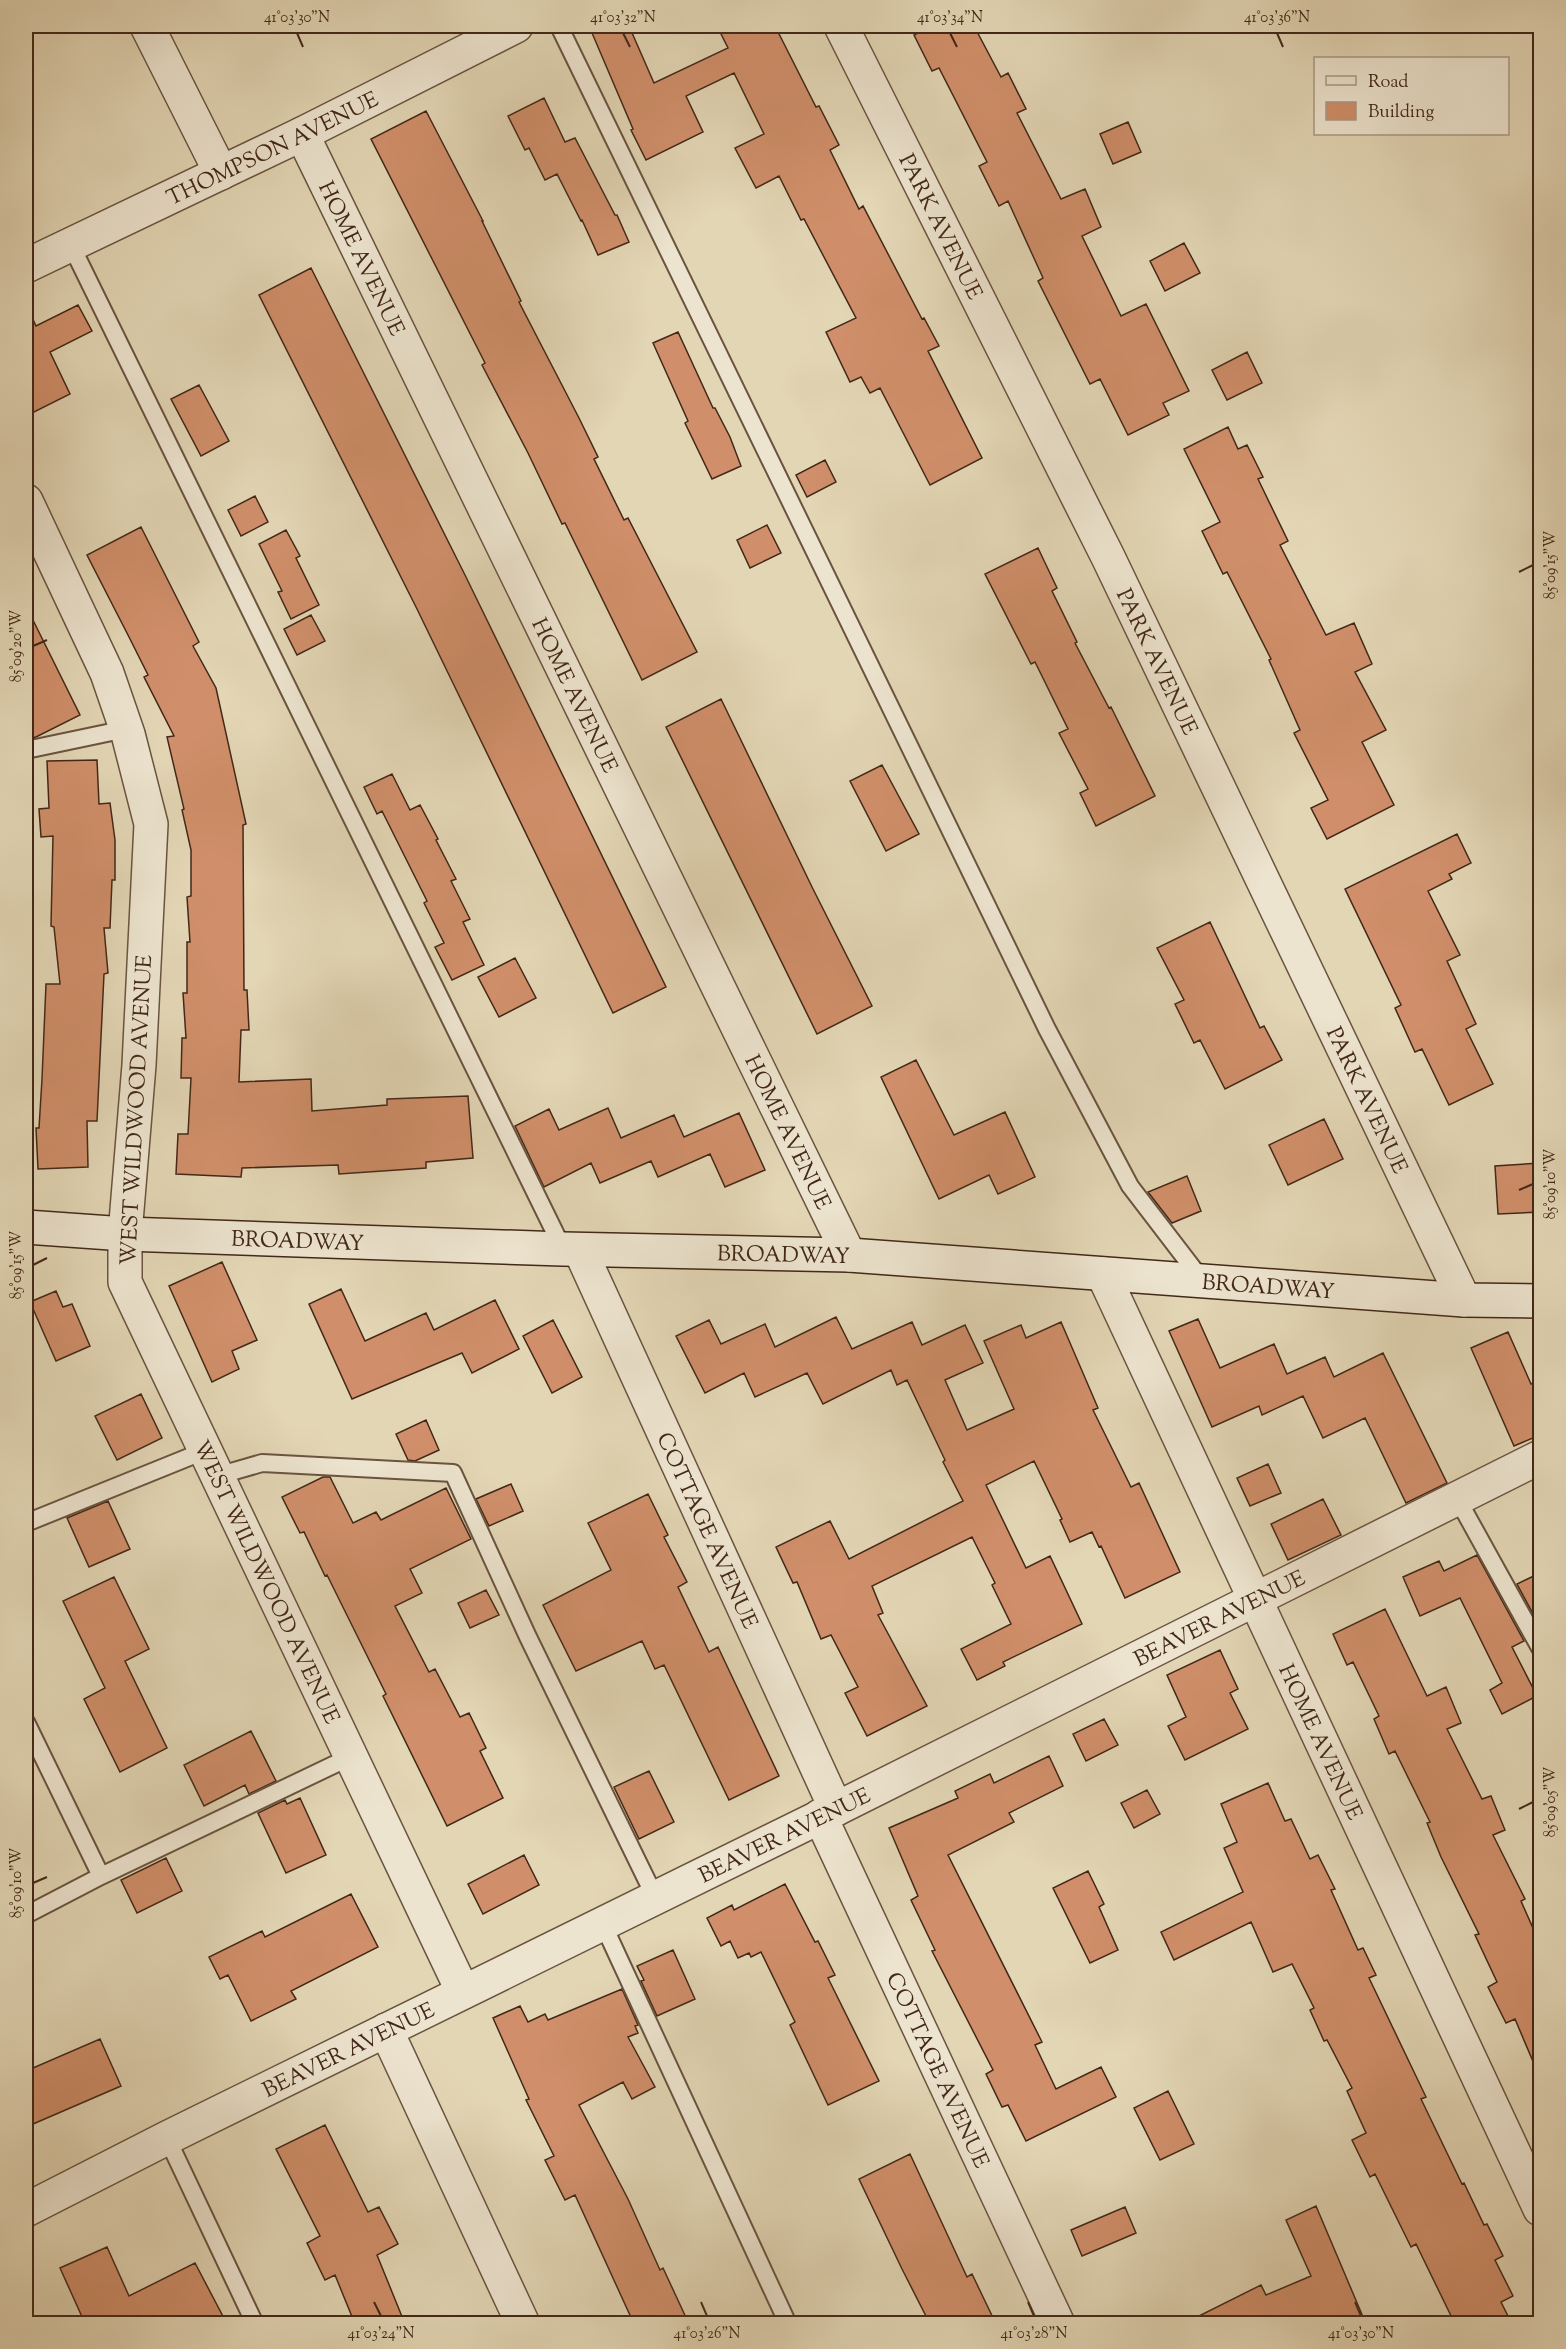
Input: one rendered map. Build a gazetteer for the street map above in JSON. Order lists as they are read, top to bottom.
{
  "streets": {
    "street": [
      "THOMPSON AVENUE",
      "PARK AVENUE",
      "HOME AVENUE",
      "WEST WILDWOOD AVENUE",
      "BROADWAY",
      "COTTAGE AVENUE",
      "BEAVER AVENUE"
    ]
  },
  "crossings": [
    ["THOMPSON AVENUE", "HOME AVENUE"],
    ["PARK AVENUE", "BROADWAY"],
    ["HOME AVENUE", "BROADWAY"],
    ["HOME AVENUE", "BEAVER AVENUE"],
    ["WEST WILDWOOD AVENUE", "BROADWAY"],
    ["WEST WILDWOOD AVENUE", "BEAVER AVENUE"],
    ["BROADWAY", "COTTAGE AVENUE"],
    ["COTTAGE AVENUE", "BEAVER AVENUE"]
  ],
  "legend": ["Road", "Building"],
  "coordinates": [
    "41°03'30\"N",
    "41°03'32\"N",
    "41°03'34\"N",
    "41°03'36\"N",
    "85°09'15\"W",
    "85°09'20\"W",
    "85°09'10\"W",
    "85°09'05\"W",
    "41°03'24\"N",
    "41°03'26\"N",
    "41°03'28\"N"
  ]
}
